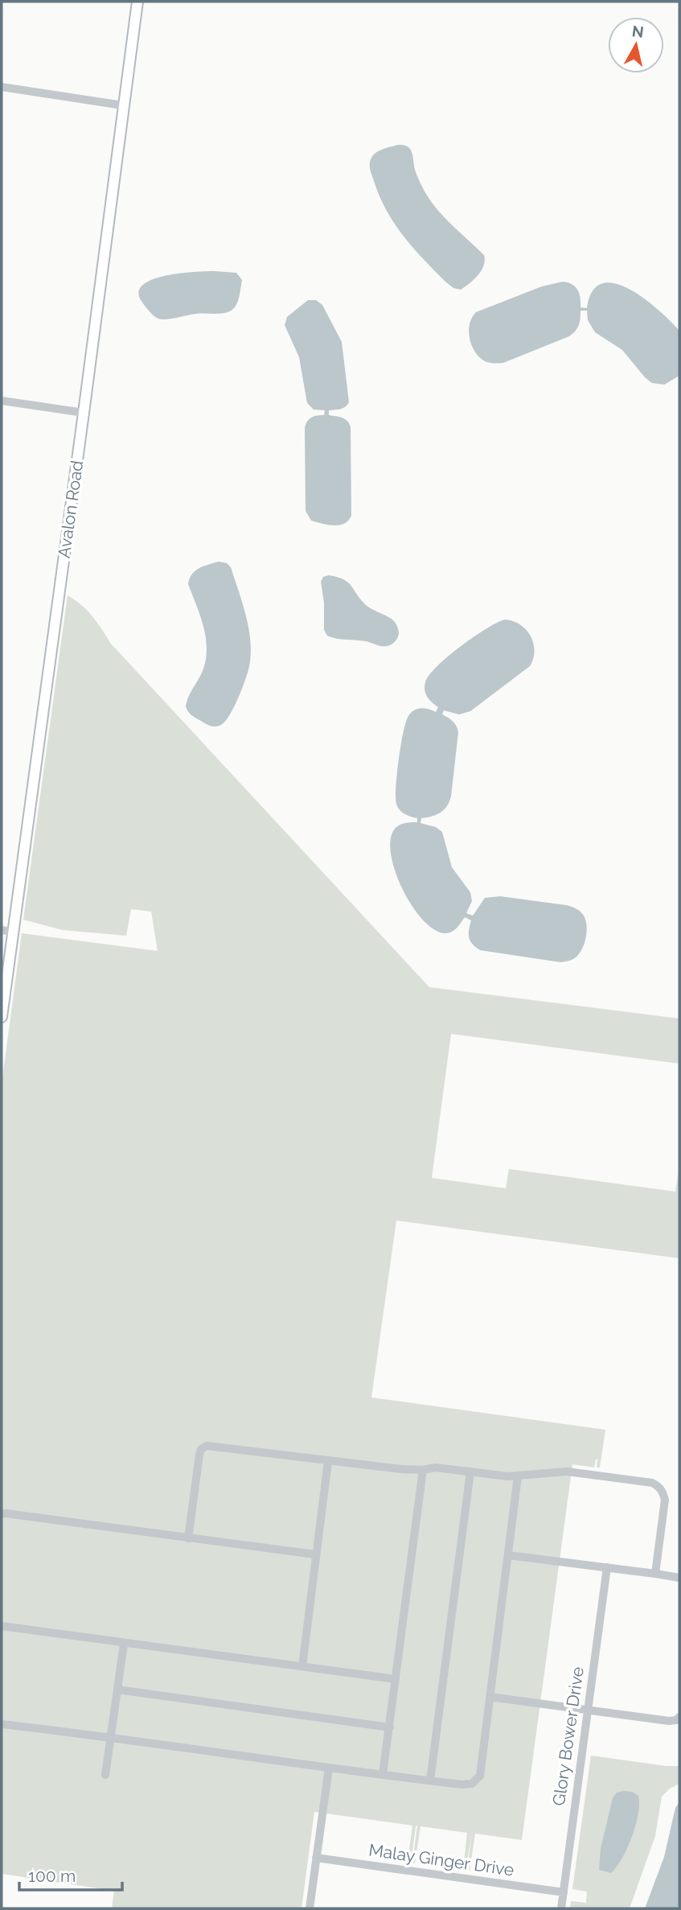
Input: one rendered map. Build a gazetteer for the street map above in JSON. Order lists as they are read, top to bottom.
{
  "streets": {
    "main road": ["Avalon Road"],
    "street": ["Glory Bower Drive", "Malay Ginger Drive"]
  },
  "crossings": [
    ["Glory Bower Drive", "Malay Ginger Drive"]
  ],
  "scale_bar": "100 m",
  "north": "top"
}
